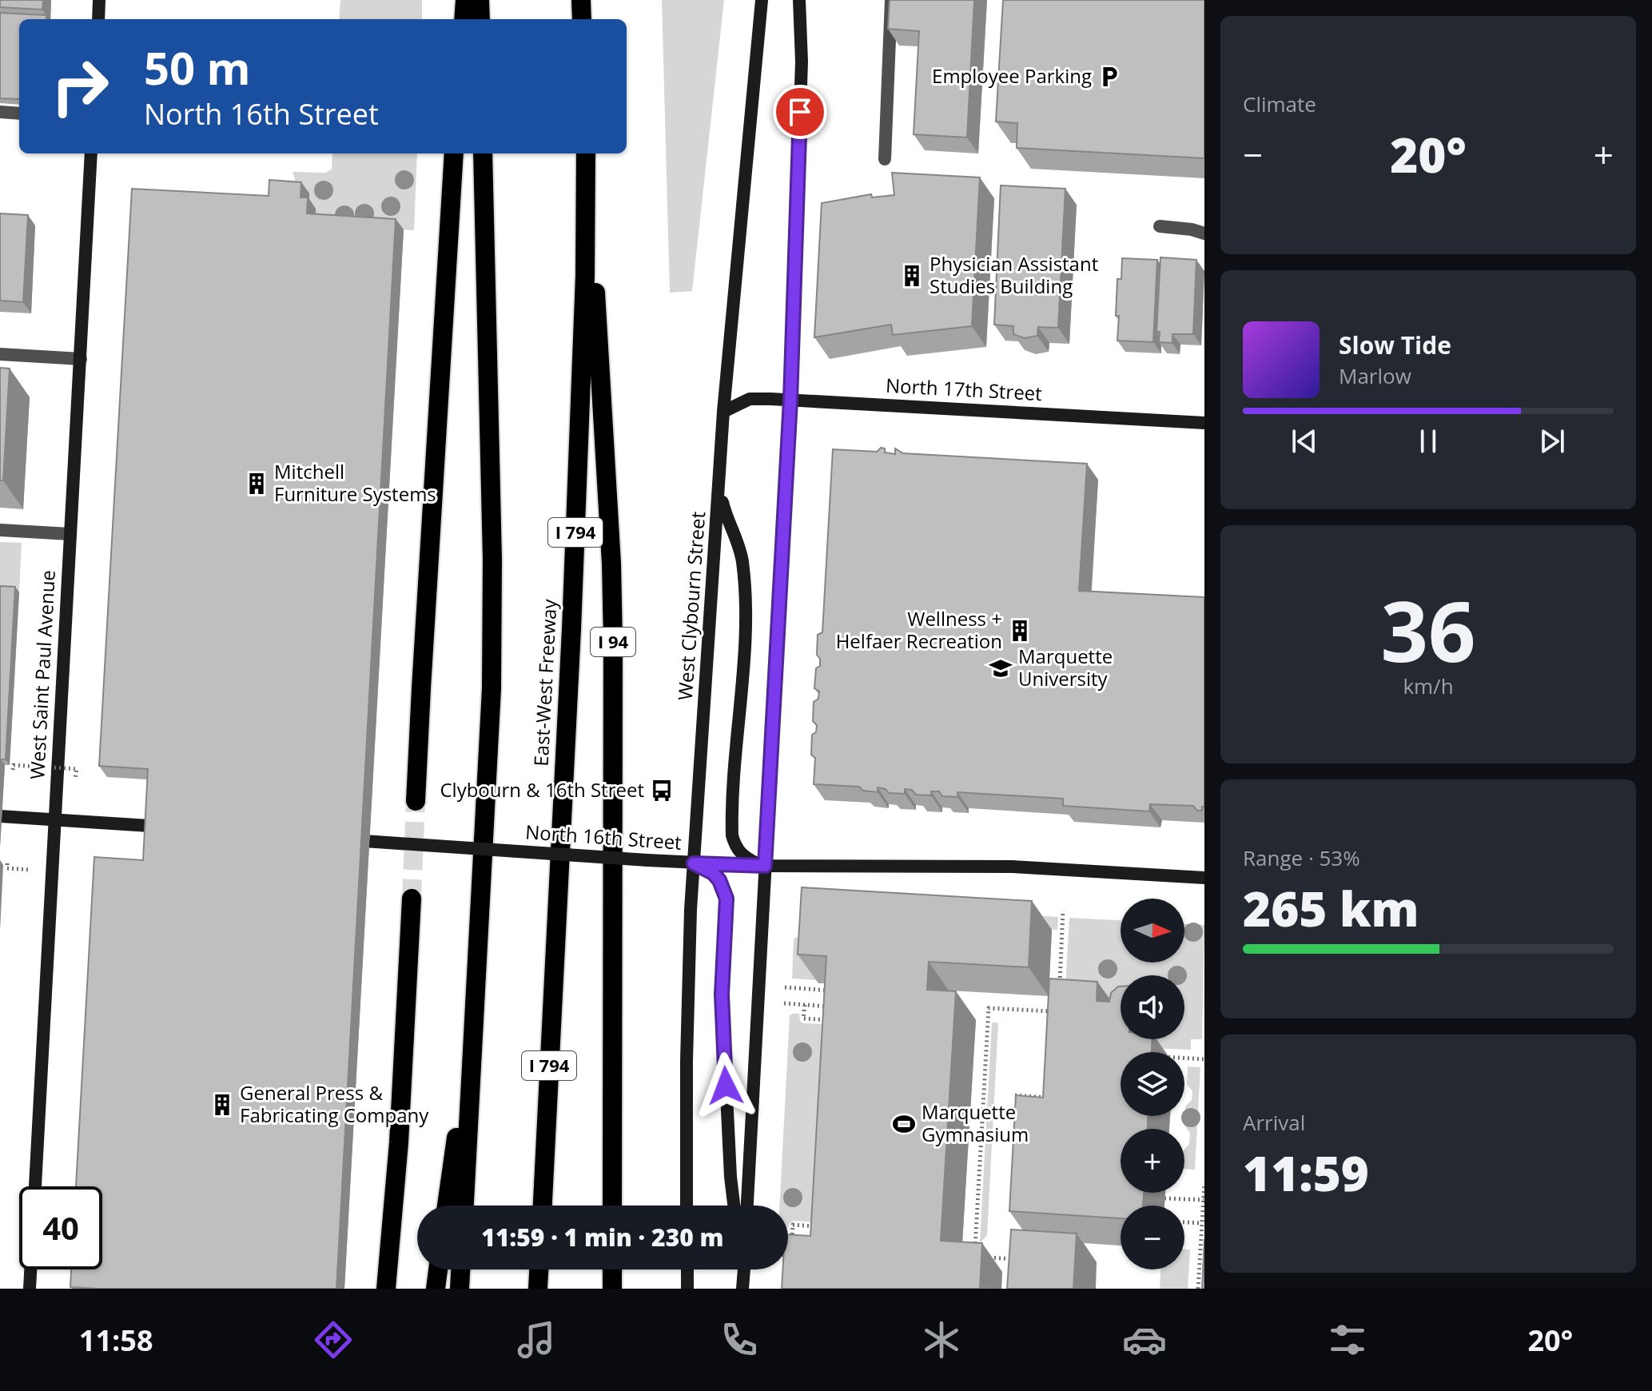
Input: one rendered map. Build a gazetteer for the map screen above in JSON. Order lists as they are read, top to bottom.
{
  "streets": {
    "highway": ["I 794", "I 94", "East-West Freeway"],
    "street": [
      "North 17th Street",
      "West Clybourn Street",
      "West Saint Paul Avenue",
      "North 16th Street"
    ]
  },
  "crossings": [
    ["North 17th Street", "West Clybourn Street"],
    ["West Clybourn Street", "North 16th Street"]
  ],
  "places": {
    "parking": ["Employee Parking"],
    "building": [
      "Physician Assistant Studies Building",
      "Mitchell Furniture Systems",
      "Wellness + Helfaer Recreation",
      "General Press & Fabricating Company"
    ],
    "school or university": ["Marquette University"],
    "bus stop": ["Clybourn & 16th Street"],
    "sports": ["Marquette Gymnasium"]
  },
  "north": "right",
  "page": {
    "tile": [
      "Climate",
      ["36", "km/h"],
      ["Range · 53%", "265 km"],
      ["Arrival", "11:59"]
    ],
    "turn": ["50 m", "North 16th Street"],
    "heat": ["−", "20°", "+"],
    "song": ["Slow Tide", "Marlow"],
    "map_buttons": ["+", "−"],
    "limit": "40",
    "trip": "11:59 · 1 min · 230 m",
    "tabs": ["11:58", "20°"]
  }
}
